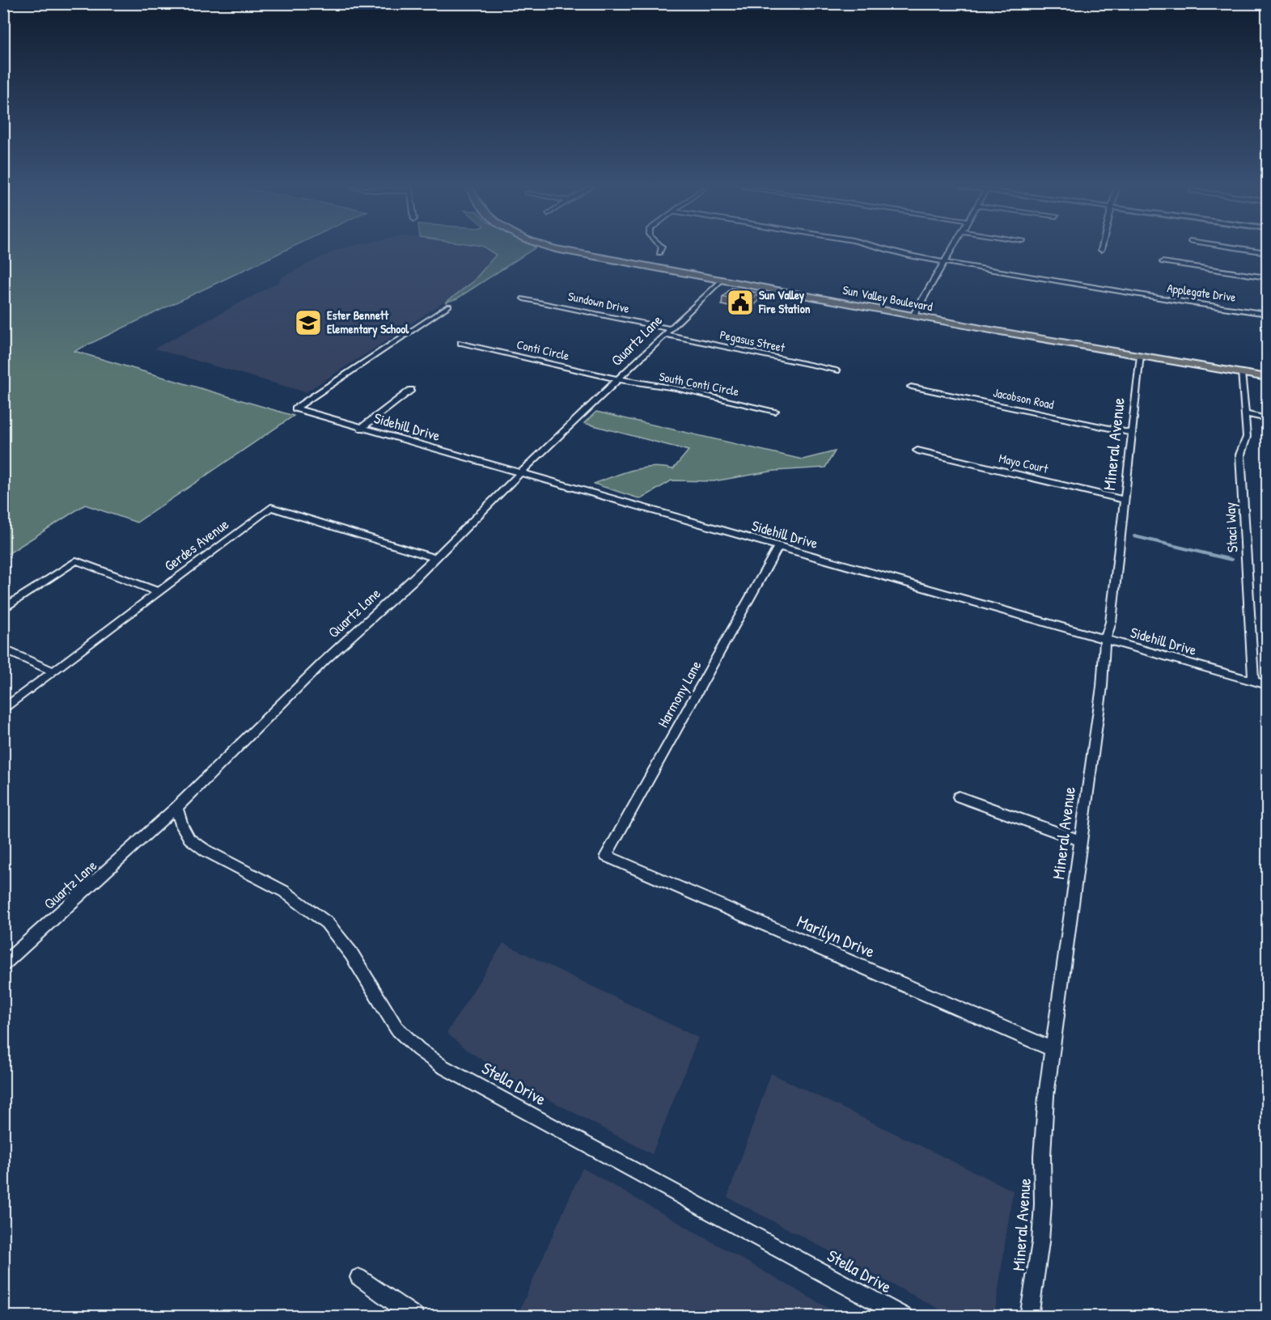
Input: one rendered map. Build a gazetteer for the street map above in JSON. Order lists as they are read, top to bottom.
{
  "streets": {
    "main road": ["Sun Valley Boulevard"],
    "street": [
      "Applegate Drive",
      "Sundown Drive",
      "Quartz Lane",
      "Pegasus Street",
      "Conti Circle",
      "South Conti Circle",
      "Jacobson Road",
      "Sidehill Drive",
      "Mineral Avenue",
      "Mayo Court",
      "Staci Way",
      "Gerdes Avenue",
      "Harmony Lane",
      "Marilyn Drive",
      "Stella Drive"
    ]
  },
  "crossings": [
    ["Sun Valley Boulevard", "Quartz Lane"],
    ["Sun Valley Boulevard", "Mineral Avenue"],
    ["Sun Valley Boulevard", "Staci Way"],
    ["Sundown Drive", "Quartz Lane"],
    ["Sundown Drive", "Pegasus Street"],
    ["Quartz Lane", "Pegasus Street"],
    ["Quartz Lane", "Conti Circle"],
    ["Quartz Lane", "South Conti Circle"],
    ["Quartz Lane", "Sidehill Drive"],
    ["Quartz Lane", "Gerdes Avenue"],
    ["Quartz Lane", "Stella Drive"],
    ["Conti Circle", "South Conti Circle"],
    ["Jacobson Road", "Mineral Avenue"],
    ["Sidehill Drive", "Mineral Avenue"],
    ["Sidehill Drive", "Staci Way"],
    ["Sidehill Drive", "Harmony Lane"],
    ["Mineral Avenue", "Mayo Court"],
    ["Mineral Avenue", "Marilyn Drive"],
    ["Harmony Lane", "Marilyn Drive"]
  ],
  "places": {
    "public building": ["Sun Valley Fire Station"],
    "school or university": ["Ester Bennett Elementary School"]
  }
}
